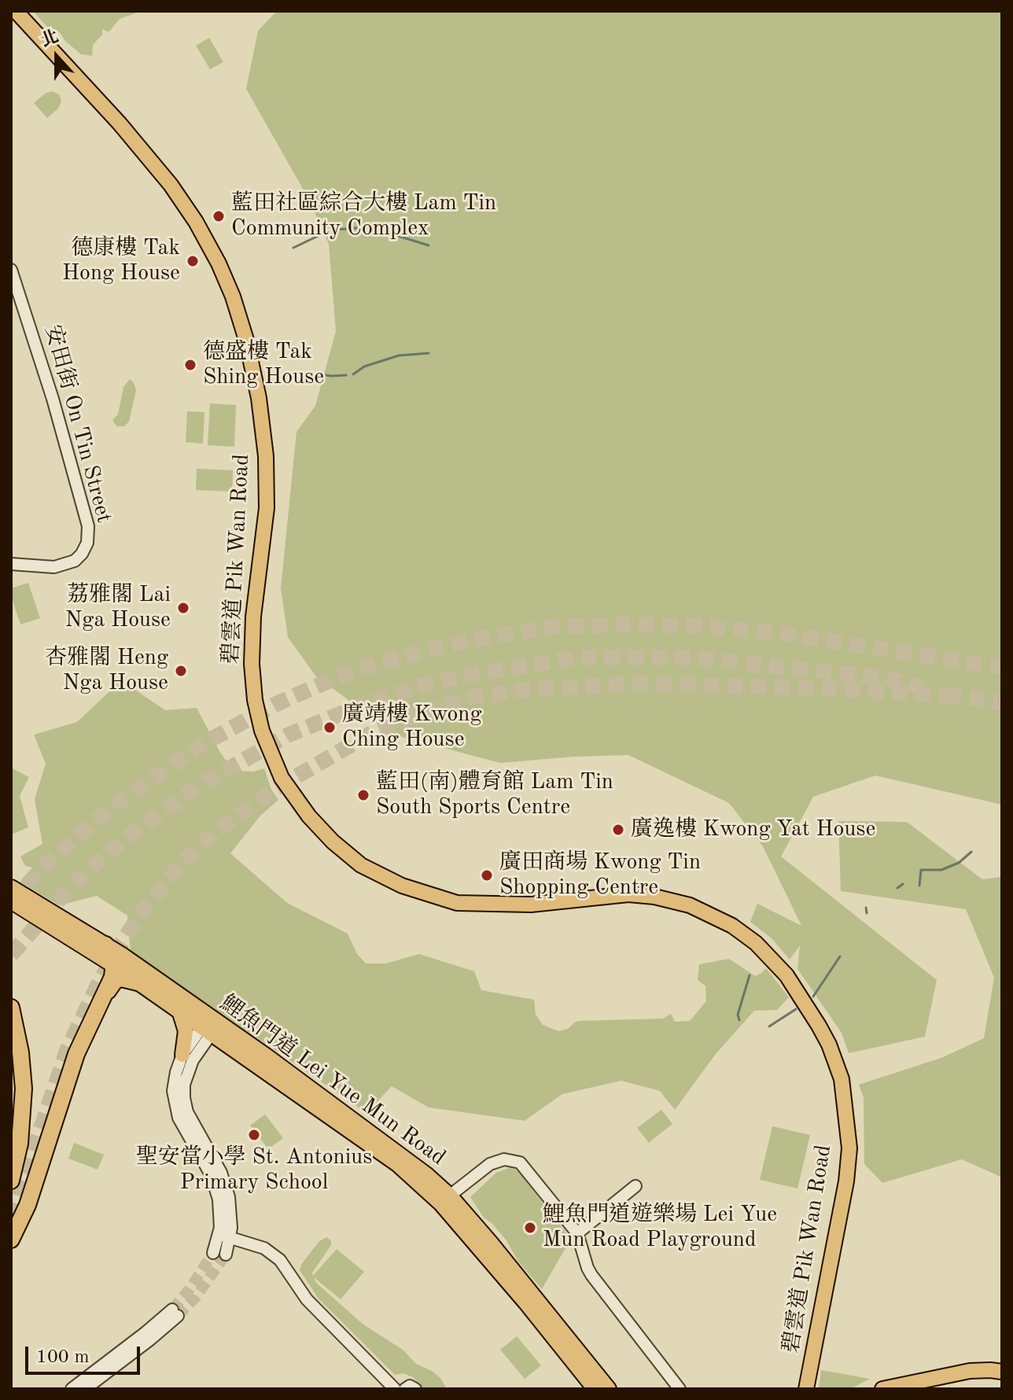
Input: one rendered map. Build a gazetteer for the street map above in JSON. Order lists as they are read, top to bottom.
{
  "streets": {
    "main road": ["碧雲道 Pik Wan Road", "鯉魚門道 Lei Yue Mun Road"],
    "street": ["安田街 On Tin Street"]
  },
  "places": [
    "藍田社區綜合大樓 Lam Tin Community Complex",
    "德康樓 Tak Hong House",
    "德盛樓 Tak Shing House",
    "荔雅閣 Lai Nga House",
    "杏雅閣 Heng Nga House",
    "廣靖樓 Kwong Ching House",
    "藍田(南)體育館 Lam Tin South Sports Centre",
    "廣逸樓 Kwong Yat House",
    "廣田商場 Kwong Tin Shopping Centre",
    "聖安當小學 St. Antonius Primary School",
    "鯉魚門道遊樂場 Lei Yue Mun Road Playground"
  ],
  "scale_bar": "100 m",
  "north": "top"
}
